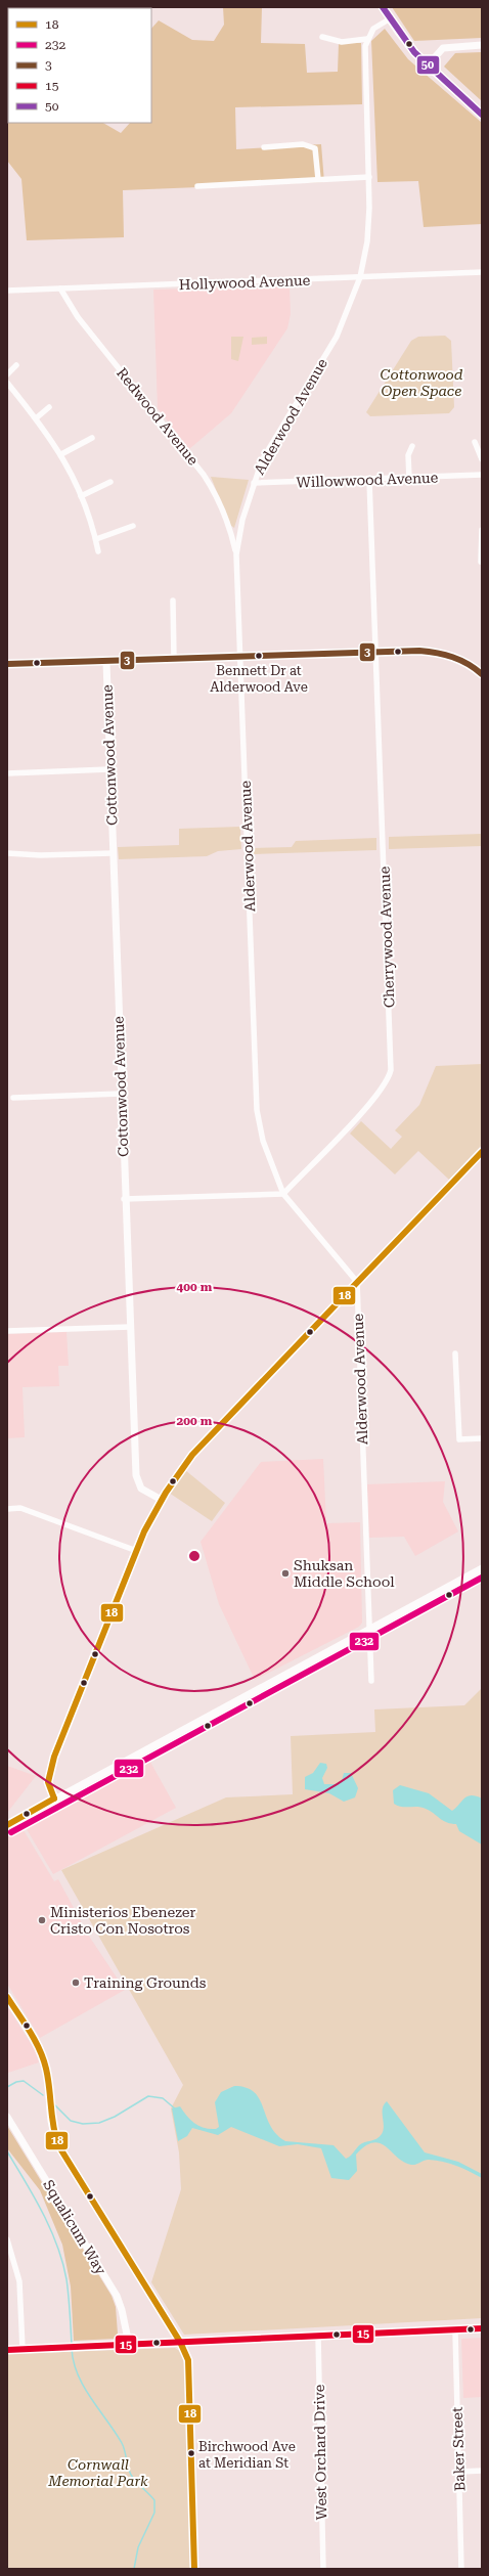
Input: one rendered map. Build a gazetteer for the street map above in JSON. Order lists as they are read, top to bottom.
{
  "streets": {
    "street": [
      "Hollywood Avenue",
      "Redwood Avenue",
      "Alderwood Avenue",
      "Willowwood Avenue",
      "Cottonwood Avenue",
      "Cherrywood Avenue",
      "Squalicum Way",
      "Baker Street",
      "West Orchard Drive"
    ]
  },
  "crossings": [
    ["Hollywood Avenue", "Redwood Avenue"],
    ["Hollywood Avenue", "Alderwood Avenue"],
    ["Redwood Avenue", "Alderwood Avenue"],
    ["Alderwood Avenue", "Willowwood Avenue"],
    ["Alderwood Avenue", "Cherrywood Avenue"],
    ["Willowwood Avenue", "Cherrywood Avenue"]
  ],
  "parks": ["Cottonwood Open Space", "Cornwall Memorial Park"],
  "places": [
    "Bennett Dr at Alderwood Ave",
    "Shuksan Middle School",
    "Ministerios Ebenezer Cristo Con Nosotros",
    "Training Grounds",
    "Birchwood Ave at Meridian St"
  ],
  "lines": [
    "transit line 50",
    "transit line 3",
    "transit line 18",
    "transit line 232",
    "transit line 15"
  ],
  "legend": [
    "18",
    "232",
    "3",
    "15",
    "50"
  ],
  "rings": ["400 m", "200 m"]
}
